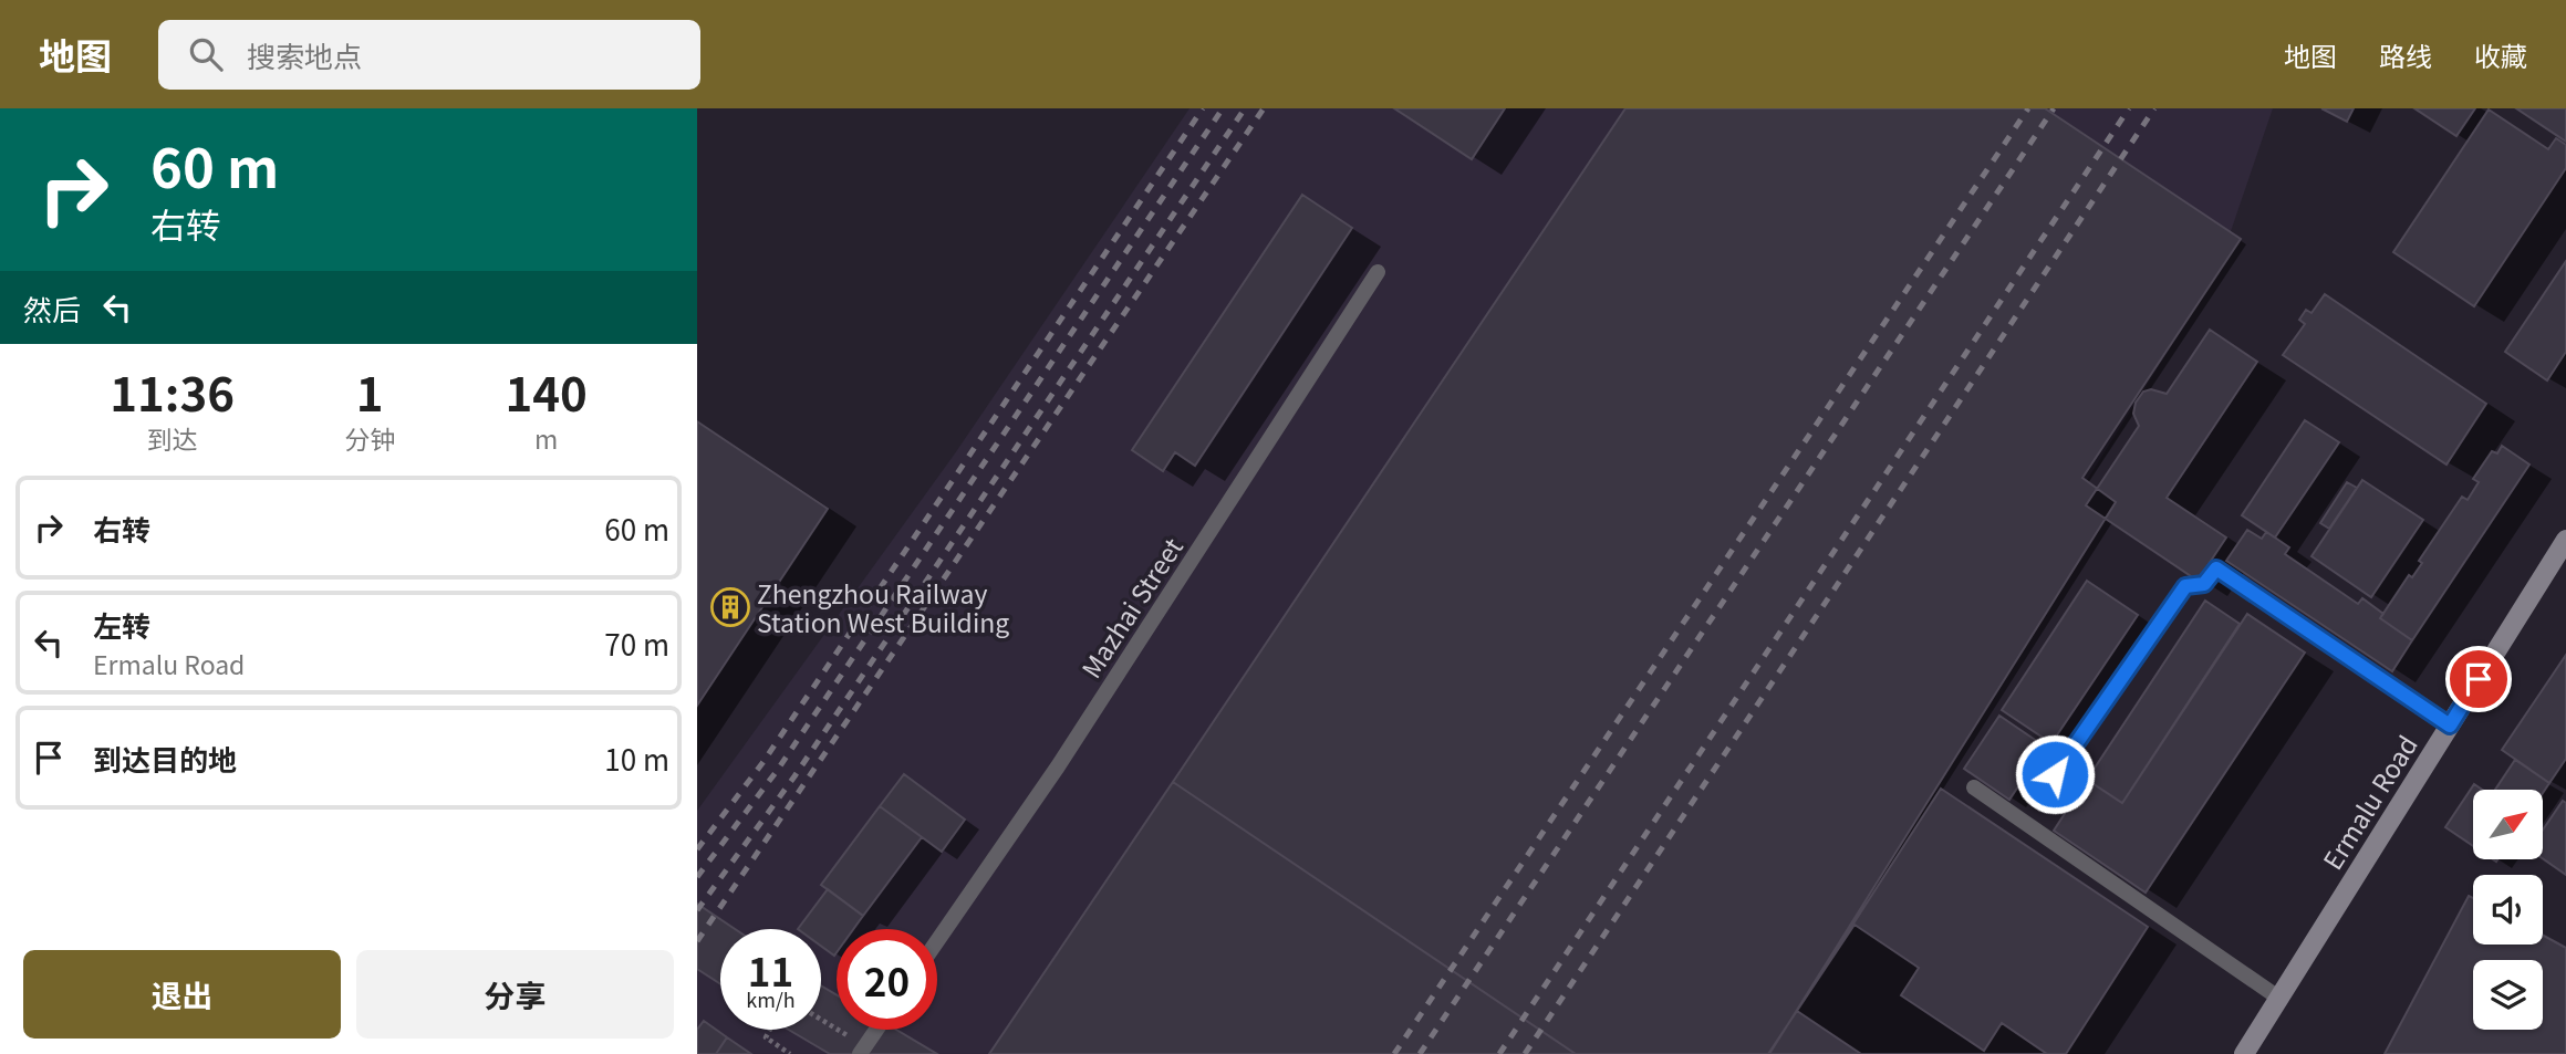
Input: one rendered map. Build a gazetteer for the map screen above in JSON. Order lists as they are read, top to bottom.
{
  "streets": {
    "street": ["Ermalu Road"],
    "lane": ["Mazhai Street"]
  },
  "places": {
    "building": ["Zhengzhou Railway Station West Building"]
  },
  "north": "top right",
  "page": {
    "header": "地图",
    "search": "搜索地点",
    "nav": ["地图", "路线", "收藏"],
    "turn": ["60 m", "右转"],
    "then": "然后",
    "eta": [
      "11:36",
      "到达",
      "1",
      "分钟",
      "140",
      "m"
    ],
    "list": [
      {
        "name": "右转",
        "value": "60 m"
      },
      {
        "name": "左转",
        "note": "Ermalu Road",
        "value": "70 m"
      },
      {
        "name": "到达目的地",
        "value": "10 m"
      }
    ],
    "speed": "11 km/h",
    "limit": "20",
    "buttons": ["退出", "分享"]
  }
}
